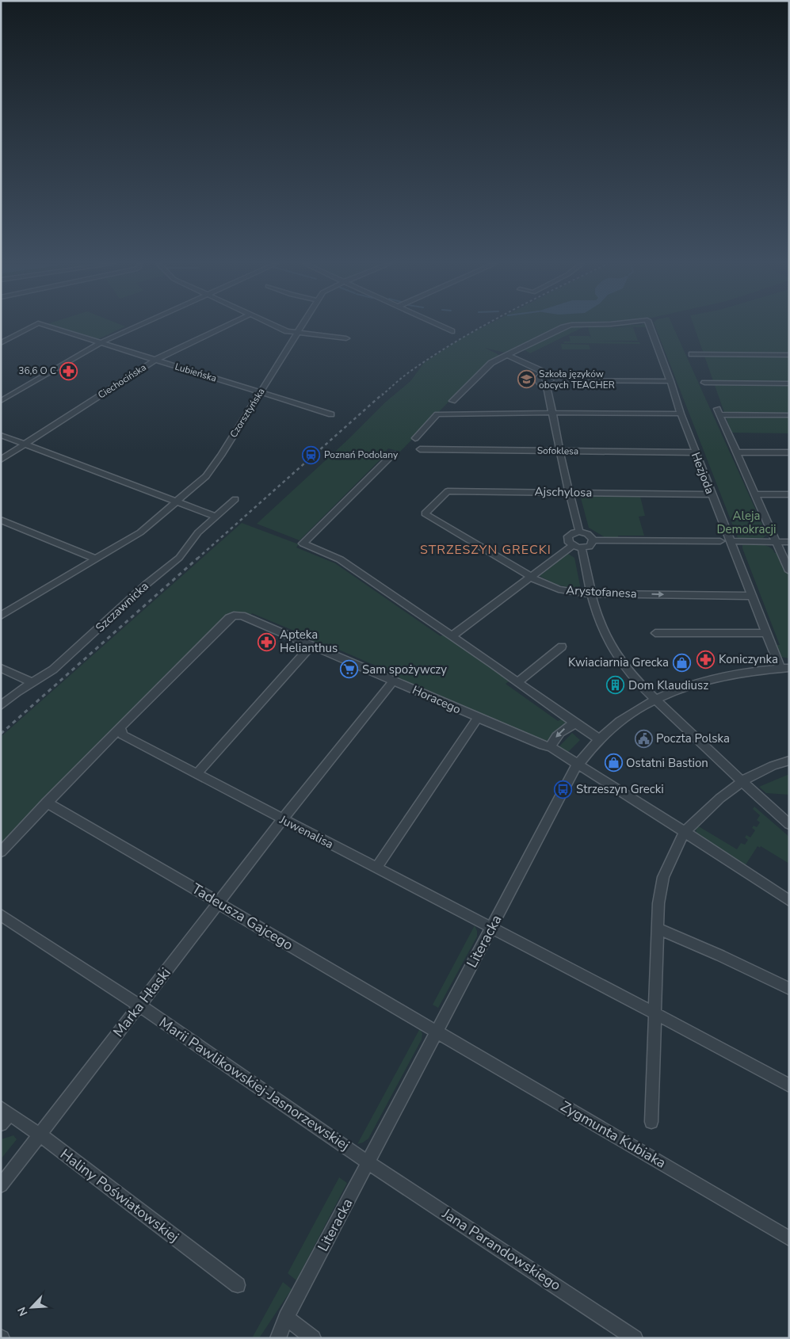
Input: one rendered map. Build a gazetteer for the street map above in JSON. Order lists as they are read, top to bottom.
{
  "streets": {
    "street": [
      "Lubieńska",
      "Ciechocińska",
      "Czorsztyńska",
      "Sofoklesa",
      "Hezjoda",
      "Ajschylosa",
      "Arystofanesa",
      "Szczawnicka",
      "Horacego",
      "Juwenalisa",
      "Tadeusza Gajcego",
      "Literacka",
      "Marka Hłaski",
      "Marii Pawlikowskiej-Jasnorzewskiej",
      "Zygmunta Kubiaka",
      "Haliny Poświatowskiej",
      "Jana Parandowskiego"
    ]
  },
  "crossings": [
    ["Lubieńska", "Ciechocińska"],
    ["Lubieńska", "Czorsztyńska"],
    ["Sofoklesa", "Hezjoda"],
    ["Hezjoda", "Ajschylosa"],
    ["Hezjoda", "Arystofanesa"],
    ["Hezjoda", "Literacka"],
    ["Ajschylosa", "Arystofanesa"],
    ["Horacego", "Juwenalisa"],
    ["Horacego", "Literacka"],
    ["Horacego", "Marka Hłaski"],
    ["Juwenalisa", "Literacka"],
    ["Juwenalisa", "Marka Hłaski"],
    ["Tadeusza Gajcego", "Literacka"],
    ["Tadeusza Gajcego", "Marka Hłaski"],
    ["Tadeusza Gajcego", "Zygmunta Kubiaka"],
    ["Literacka", "Marii Pawlikowskiej-Jasnorzewskiej"],
    ["Literacka", "Zygmunta Kubiaka"],
    ["Literacka", "Jana Parandowskiego"],
    ["Marka Hłaski", "Marii Pawlikowskiej-Jasnorzewskiej"],
    ["Marka Hłaski", "Haliny Poświatowskiej"],
    ["Marii Pawlikowskiej-Jasnorzewskiej", "Jana Parandowskiego"]
  ],
  "districts": ["STRZESZYN GRECKI"],
  "parks": ["Aleja Demokracji"],
  "places": {
    "pharmacy": ["36,6 O C", "Apteka Helianthus", "Koniczynka"],
    "school or university": ["Szkoła języków obcych TEACHER"],
    "station": ["Poznań Podolany"],
    "shop": ["Kwiaciarnia Grecka", "Ostatni Bastion"],
    "supermarket": ["Sam spożywczy"],
    "building": ["Dom Klaudiusz"],
    "public building": ["Poczta Polska"],
    "bus stop": ["Strzeszyn Grecki"]
  },
  "north": "bottom left"
}
